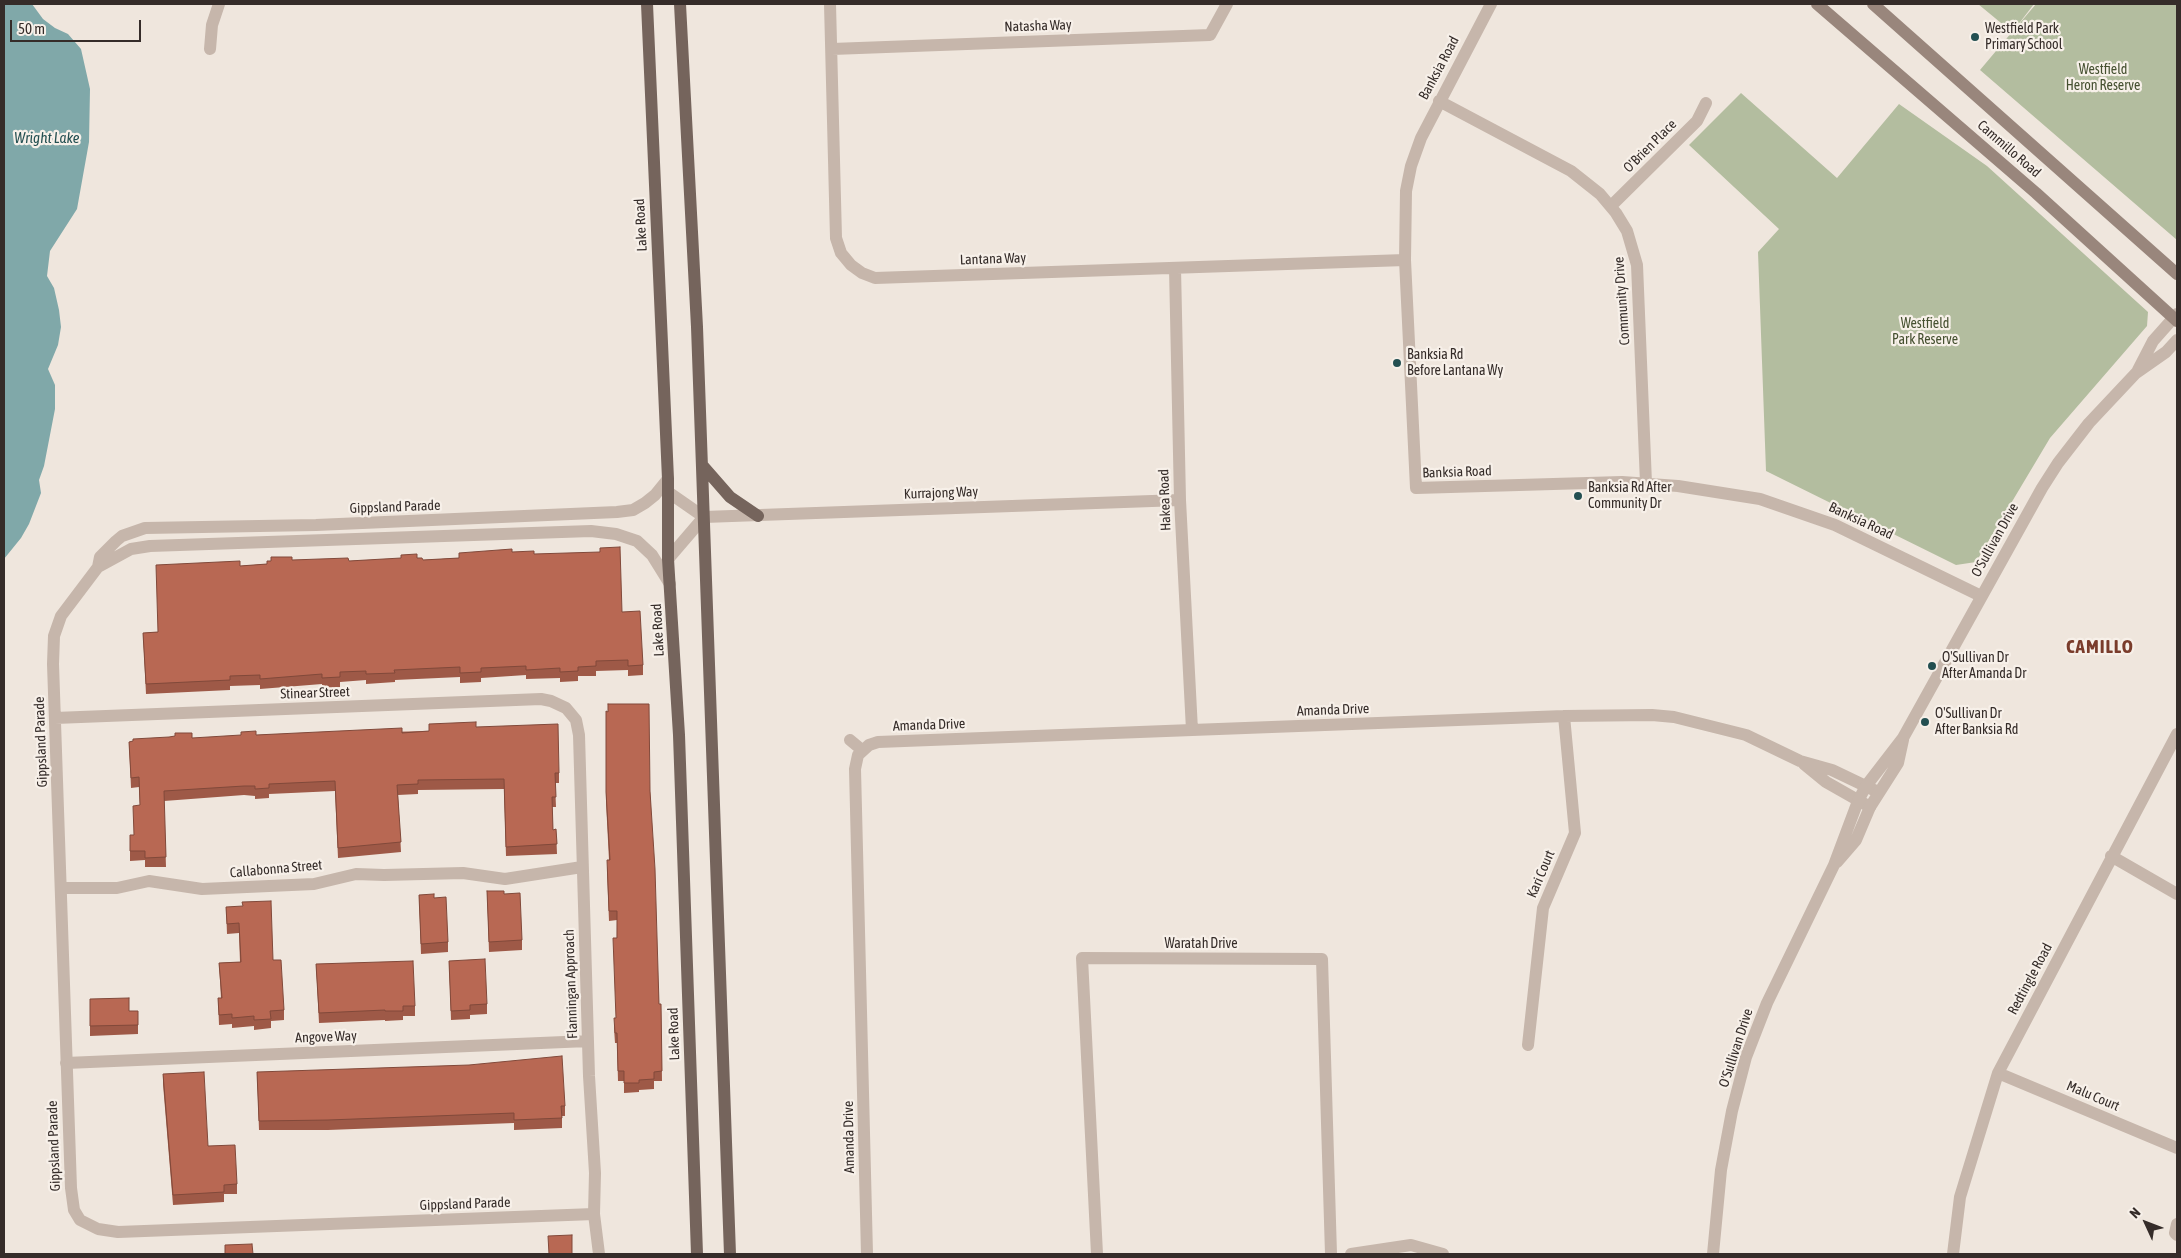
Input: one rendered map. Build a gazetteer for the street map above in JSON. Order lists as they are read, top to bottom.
{
  "streets": {
    "main road": ["Cammillo Road", "Lake Road"],
    "street": [
      "Natasha Way",
      "Banksia Road",
      "O'Brien Place",
      "Lantana Way",
      "Community Drive",
      "Kurrajong Way",
      "Hakea Road",
      "Gippsland Parade",
      "O'Sullivan Drive",
      "Stinear Street",
      "Amanda Drive",
      "Callabonna Street",
      "Kari Court",
      "Waratah Drive",
      "Redtingle Road",
      "Flanningan Approach",
      "Angove Way",
      "Malu Court"
    ]
  },
  "crossings": [
    ["Natasha Way", "Lantana Way"],
    ["Banksia Road", "Lantana Way"],
    ["Banksia Road", "Community Drive"],
    ["Banksia Road", "O'Sullivan Drive"],
    ["O'Brien Place", "Community Drive"],
    ["Cammillo Road", "O'Sullivan Drive"],
    ["Lake Road", "Gippsland Parade"],
    ["Lantana Way", "Hakea Road"],
    ["Kurrajong Way", "Hakea Road"],
    ["Hakea Road", "Amanda Drive"],
    ["Gippsland Parade", "Stinear Street"],
    ["Gippsland Parade", "Callabonna Street"],
    ["Gippsland Parade", "Flanningan Approach"],
    ["Gippsland Parade", "Angove Way"],
    ["O'Sullivan Drive", "Amanda Drive"],
    ["Stinear Street", "Flanningan Approach"],
    ["Amanda Drive", "Kari Court"],
    ["Callabonna Street", "Flanningan Approach"],
    ["Redtingle Road", "Malu Court"],
    ["Flanningan Approach", "Angove Way"]
  ],
  "districts": ["CAMILLO"],
  "water": ["Wright Lake"],
  "parks": ["Westfield Heron Reserve", "Westfield Park Reserve"],
  "places": [
    "Westfield Park Primary School",
    "Banksia Rd Before Lantana Wy",
    "Banksia Rd After Community Dr",
    "O'Sullivan Dr After Amanda Dr",
    "O'Sullivan Dr After Banksia Rd"
  ],
  "scale_bar": "50 m",
  "north": "top left"
}
